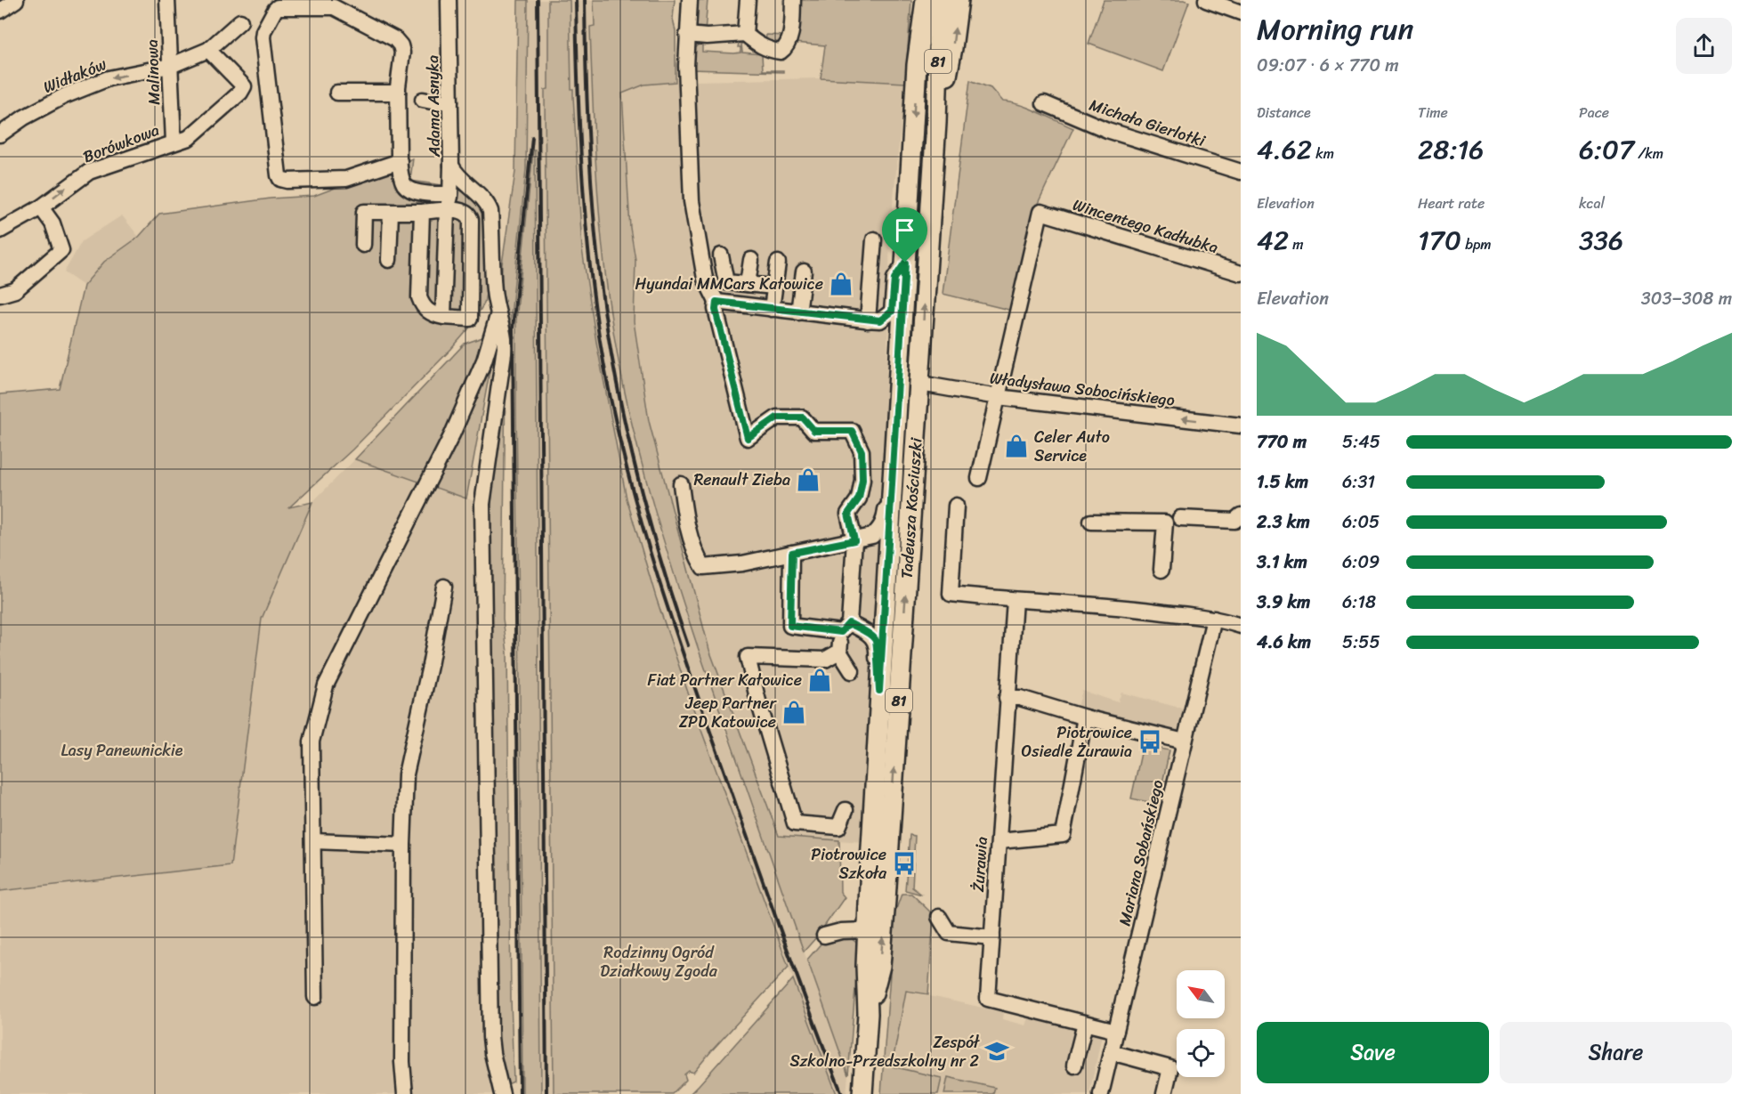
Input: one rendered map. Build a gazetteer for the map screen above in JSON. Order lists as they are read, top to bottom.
{
  "streets": {
    "main road": ["81", "Tadeusza Kościuszki"],
    "street": [
      "Malinowa",
      "Widłaków",
      "Adama Asnyka",
      "Michała Gierlotki",
      "Borówkowa",
      "Wincentego Kadłubka",
      "Władysława Sobocińskiego",
      "Mariana Sobańskiego",
      "Żurawia"
    ]
  },
  "crossings": [
    ["Malinowa", "Widłaków"],
    ["Malinowa", "Borówkowa"],
    ["Widłaków", "Borówkowa"],
    ["Wincentego Kadłubka", "Władysława Sobocińskiego"],
    ["Władysława Sobocińskiego", "Tadeusza Kościuszki"],
    ["Mariana Sobańskiego", "Żurawia"]
  ],
  "one_way": ["Widłaków", "Borówkowa", "Władysława Sobocińskiego"],
  "parks": ["Lasy Panewnickie", "Rodzinny Ogród Działkowy Zgoda"],
  "places": {
    "shop": [
      "Hyundai MMCars Katowice",
      "Celer Auto Service",
      "Renault Zieba",
      "Fiat Partner Katowice",
      "Jeep Partner ZPD Katowice"
    ],
    "bus stop": ["Piotrowice Osiedle Żurawia", "Piotrowice Szkoła"],
    "school or university": ["Zespół Szkolno-Przedszkolny nr 2"]
  },
  "north": "top left",
  "page": {
    "heading": ["Morning run", "09:07 · 6 × 770 m"],
    "stats": [
      ["Distance", "4.62 km"],
      ["Time", "28:16"],
      ["Pace", "6:07 /km"],
      ["Elevation", "42 m"],
      ["Heart rate", "170 bpm"],
      ["kcal", "336"]
    ],
    "chart": ["Elevation", "303–308 m"],
    "list": [
      {
        "name": "770 m",
        "note": "5:45"
      },
      {
        "name": "1.5 km",
        "note": "6:31"
      },
      {
        "name": "2.3 km",
        "note": "6:05"
      },
      {
        "name": "3.1 km",
        "note": "6:09"
      },
      {
        "name": "3.9 km",
        "note": "6:18"
      },
      {
        "name": "4.6 km",
        "note": "5:55"
      }
    ],
    "buttons": ["Save", "Share"]
  }
}
